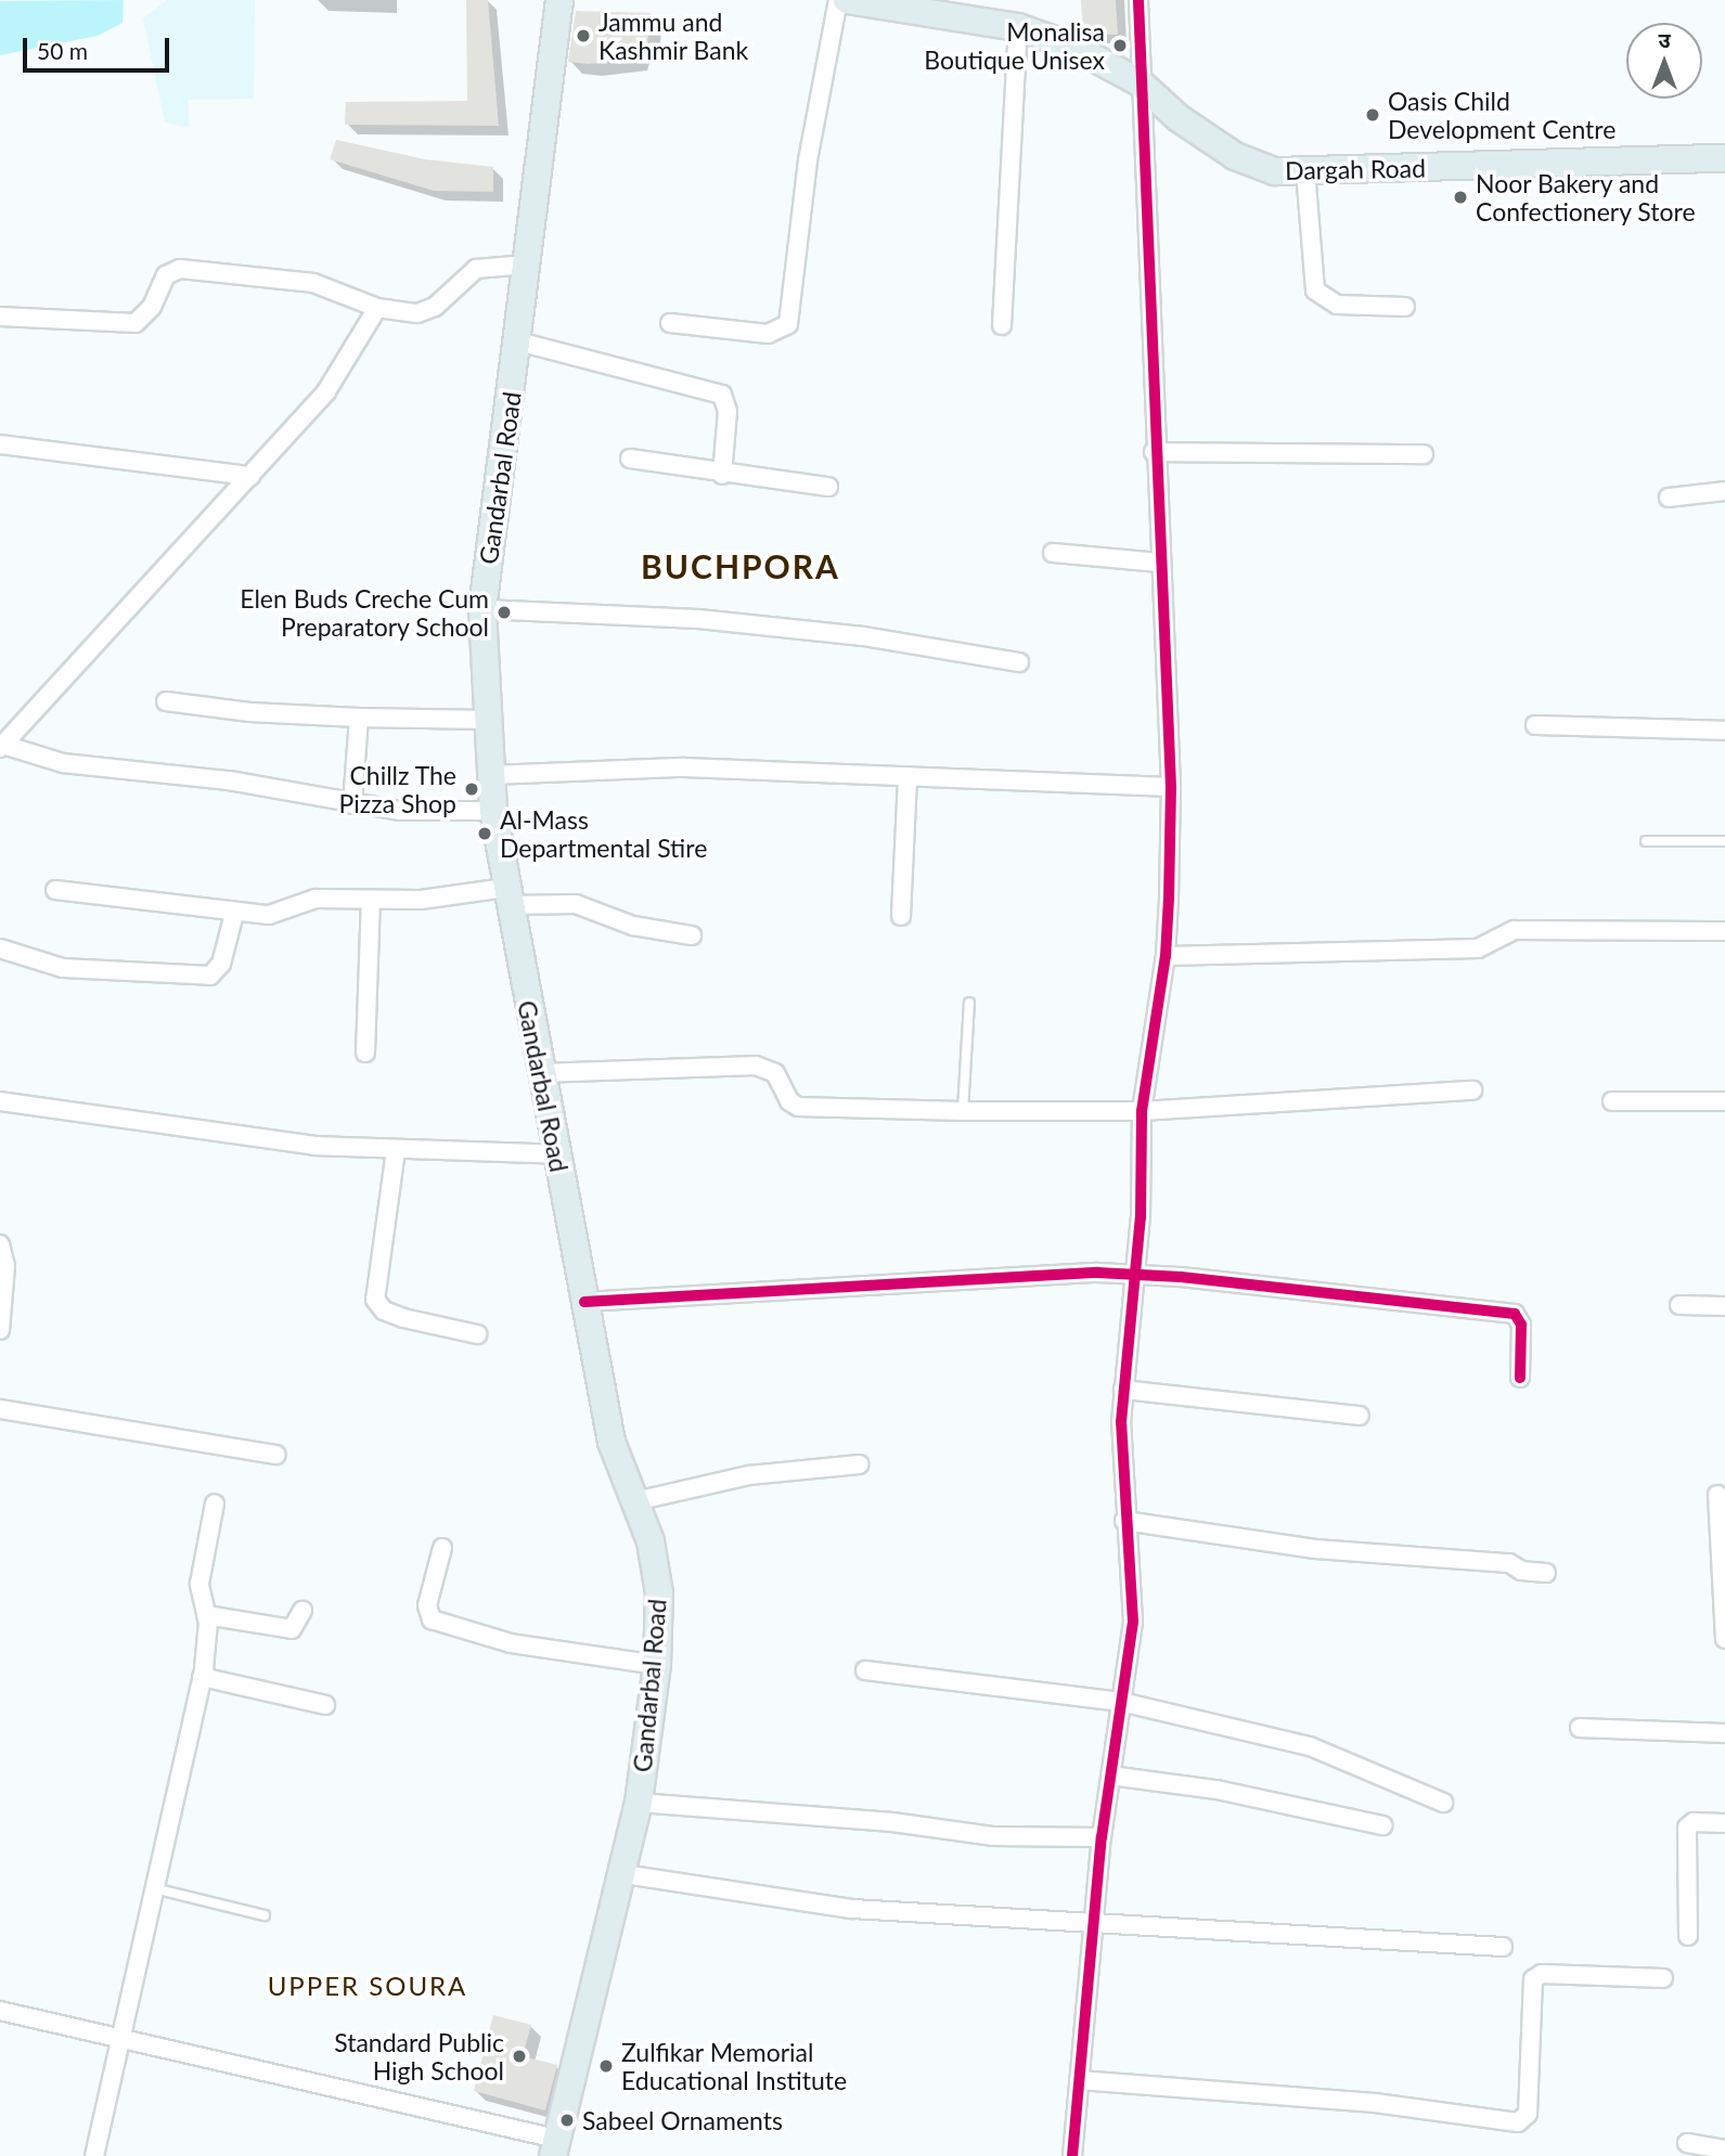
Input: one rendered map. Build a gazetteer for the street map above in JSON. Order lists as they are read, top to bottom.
{
  "streets": {
    "main road": ["Dargah Road", "Gandarbal Road"]
  },
  "districts": ["BUCHPORA", "UPPER SOURA"],
  "places": [
    "Jammu and Kashmir Bank",
    "Monalisa Boutique Unisex",
    "Oasis Child Development Centre",
    "Noor Bakery and Confectionery Store",
    "Elen Buds Creche Cum Preparatory School",
    "Chillz The Pizza Shop",
    "Al-Mass Departmental Stire",
    "Standard Public High School",
    "Zulfikar Memorial Educational Institute",
    "Sabeel Ornaments"
  ],
  "scale_bar": "50 m",
  "north": "top"
}
